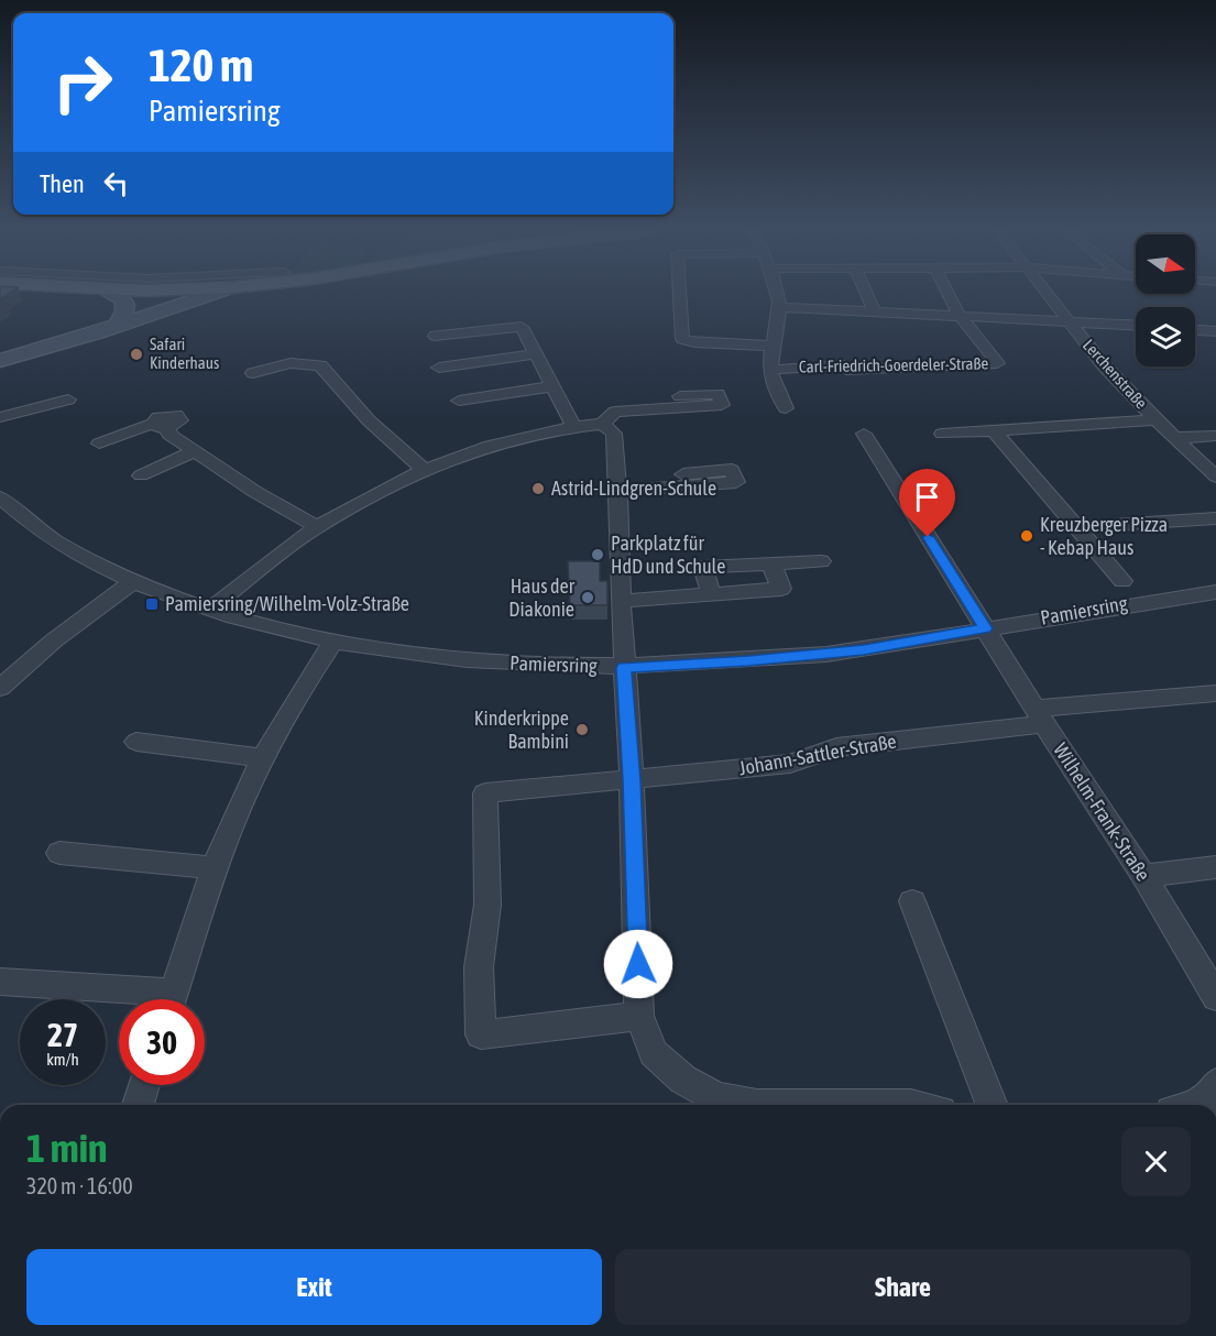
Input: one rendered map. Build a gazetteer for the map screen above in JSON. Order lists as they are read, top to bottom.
{
  "streets": {
    "street": [
      "Carl-Friedrich-Goerdeler-Straße",
      "Lerchenstraße",
      "Pamiersring",
      "Johann-Sattler-Straße",
      "Wilhelm-Frank-Straße"
    ]
  },
  "crossings": [
    ["Pamiersring", "Wilhelm-Frank-Straße"],
    ["Johann-Sattler-Straße", "Wilhelm-Frank-Straße"]
  ],
  "places": {
    "other": [
      "Safari Kinderhaus",
      "Astrid-Lindgren-Schule",
      "Kreuzberger Pizza - Kebap Haus",
      "Parkplatz für HdD und Schule",
      "Haus der Diakonie",
      "Kinderkrippe Bambini"
    ],
    "transit": ["Pamiersring/Wilhelm-Volz-Straße"]
  },
  "north": "right",
  "page": {
    "turn": ["120 m", "Pamiersring"],
    "then": "Then",
    "speed": "27 km/h",
    "limit": "30",
    "heading": ["1 min", "320 m · 16:00"],
    "buttons": ["Exit", "Share"]
  }
}
